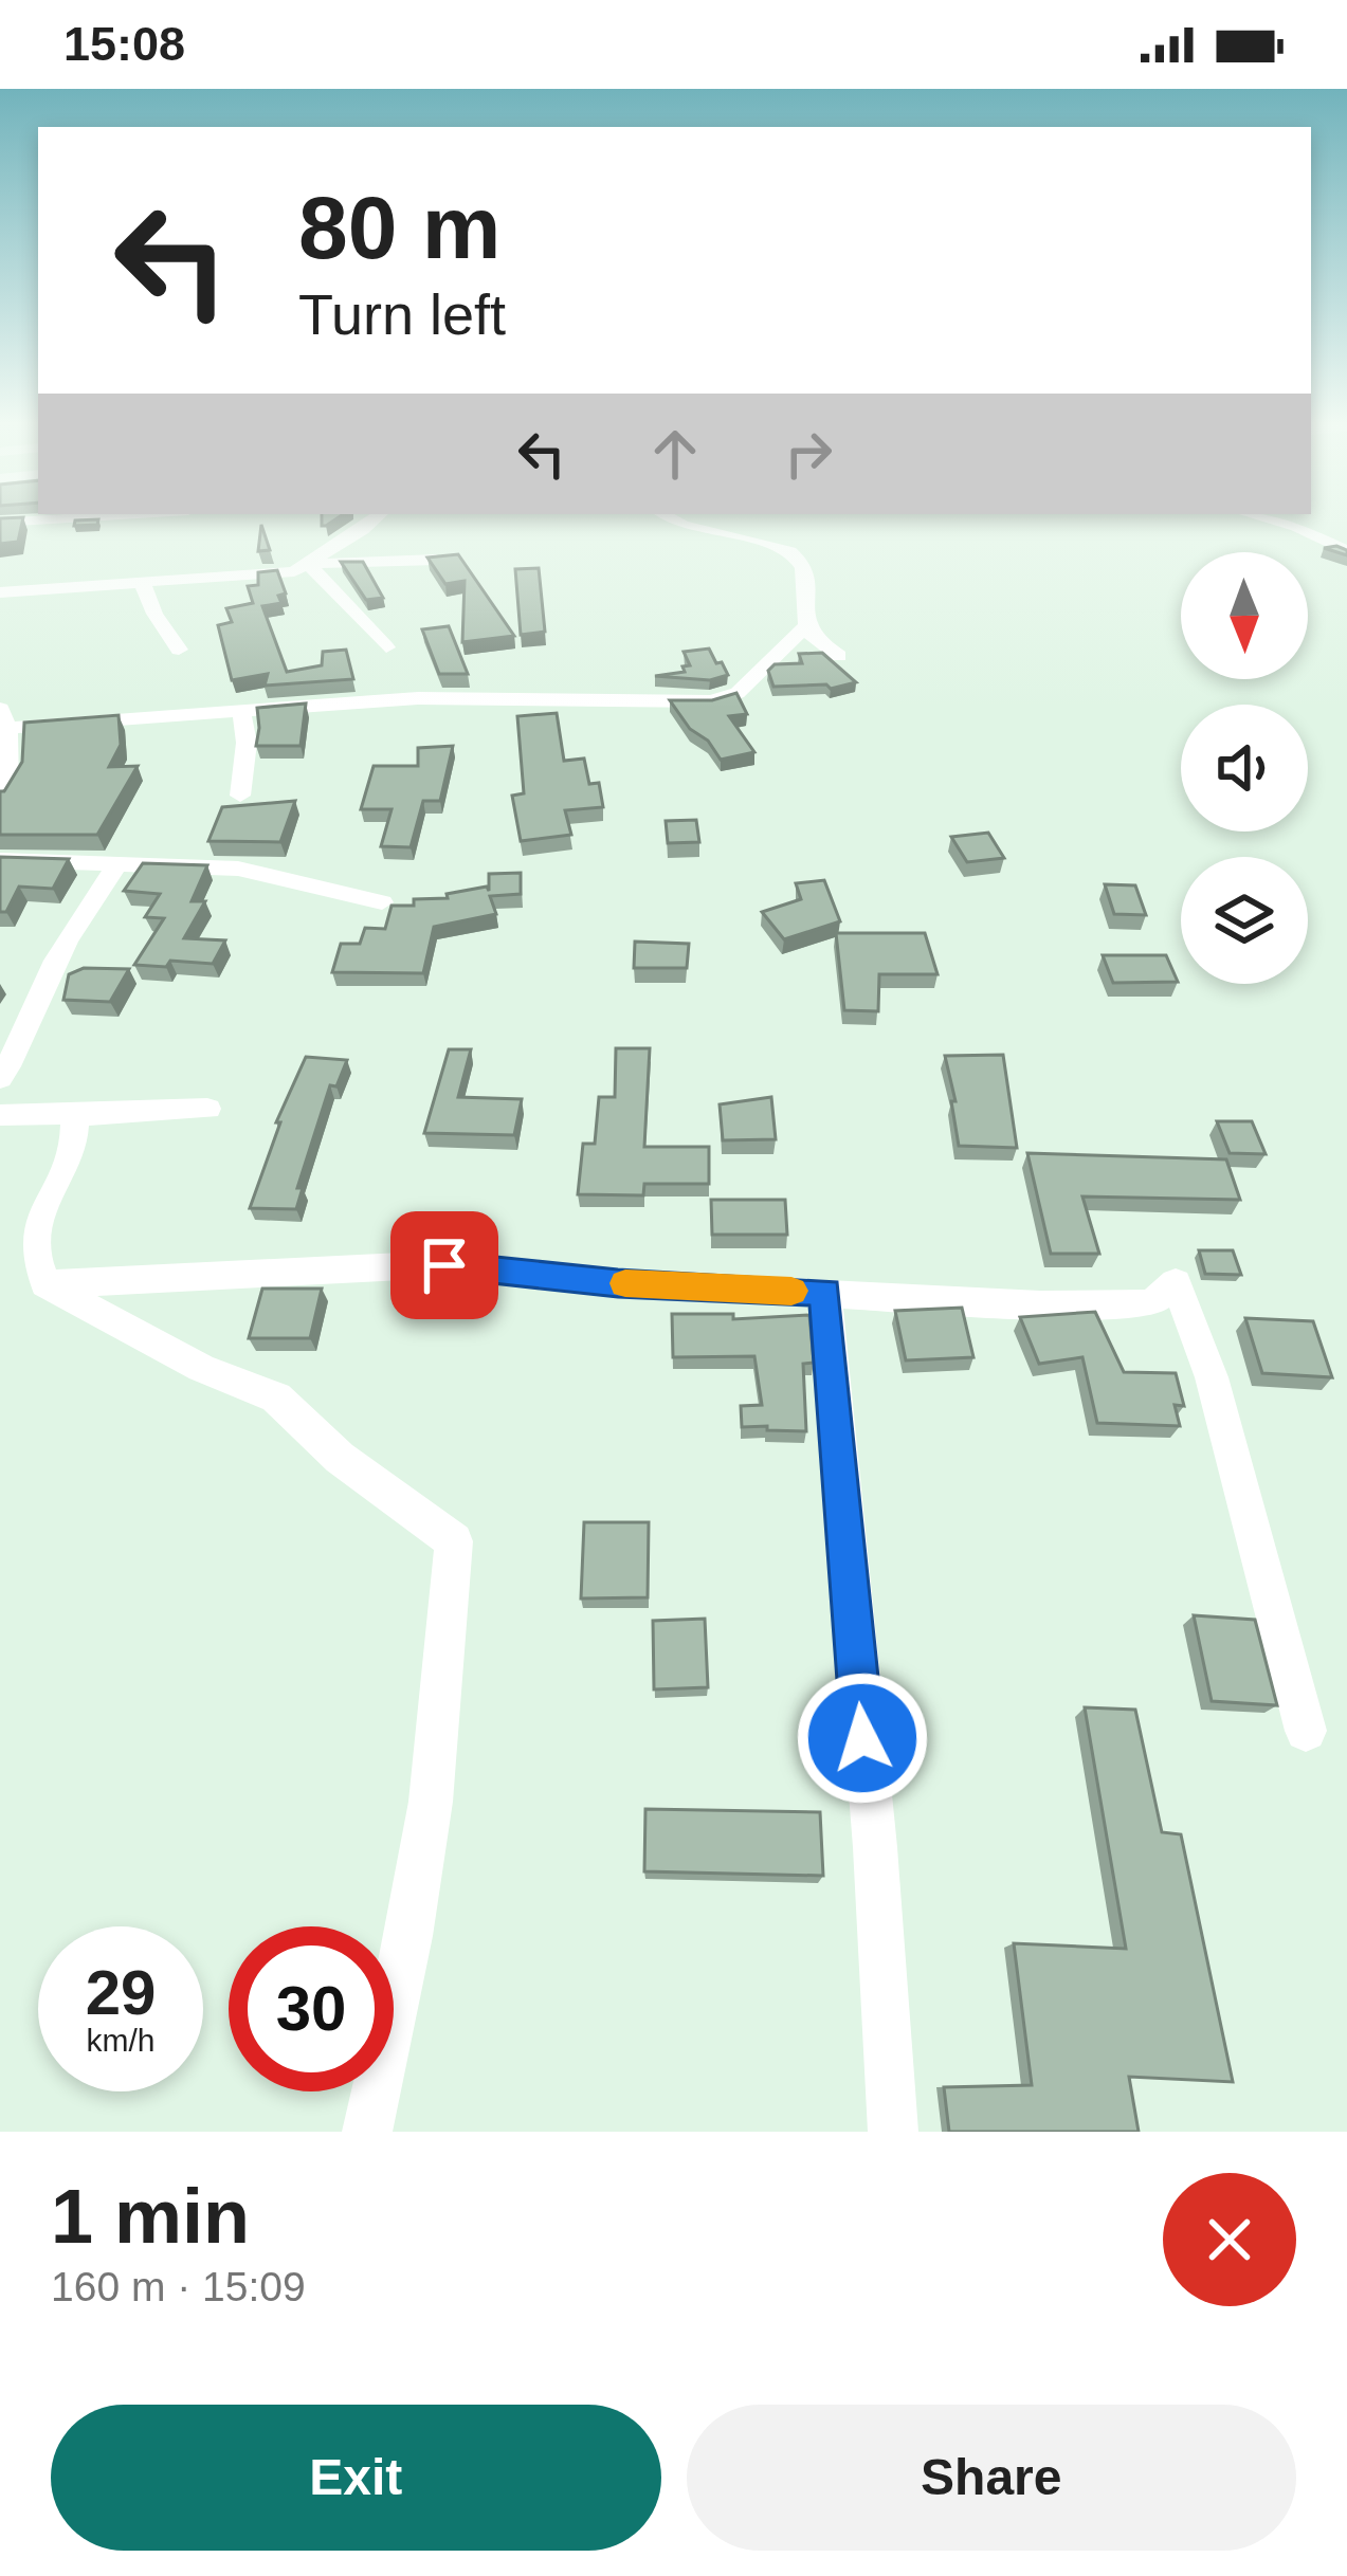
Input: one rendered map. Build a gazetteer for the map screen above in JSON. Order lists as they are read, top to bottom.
{
  "north": "bottom",
  "page": {
    "status": "15:08",
    "turn": ["80 m", "Turn left"],
    "speed": "29 km/h",
    "limit": "30",
    "heading": ["1 min", "160 m · 15:09"],
    "buttons": ["Exit", "Share"]
  }
}
